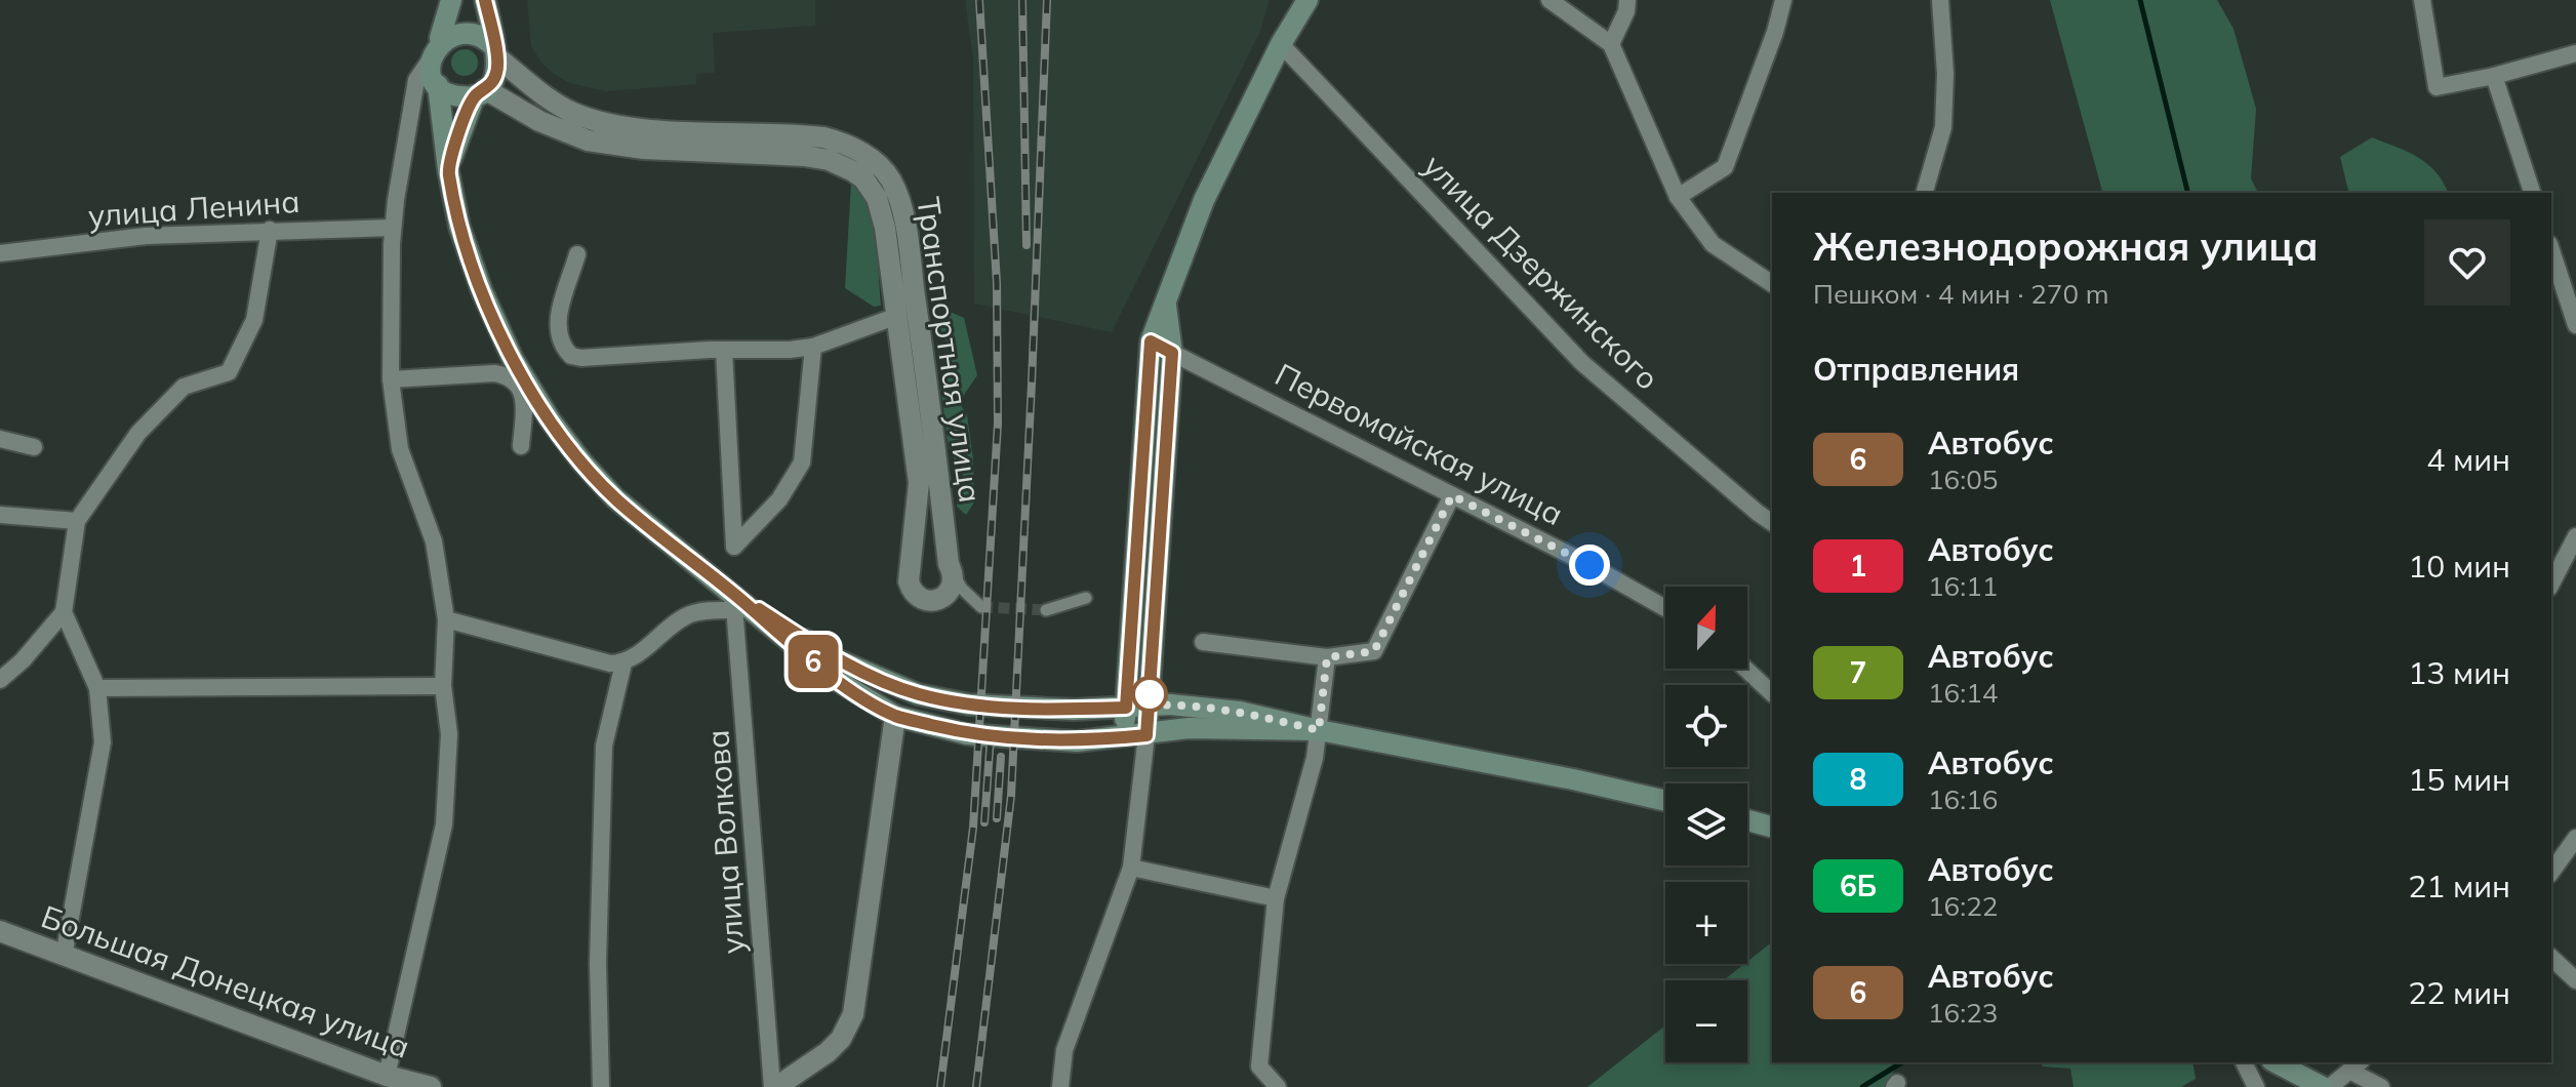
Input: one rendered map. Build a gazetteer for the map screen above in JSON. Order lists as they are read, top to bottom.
{
  "streets": {
    "street": [
      "улица Ленина",
      "улица Дзержинского",
      "Транспортная улица",
      "Первомайская улица",
      "улица Волкова",
      "Большая Донецкая улица"
    ]
  },
  "lines": ["bus line 6"],
  "north": "top",
  "page": {
    "on_map": "6",
    "heading": [
      ["Железнодорожная улица", "Пешком · 4 мин · 270 m"],
      "Отправления"
    ],
    "list": [
      {
        "mark": "6",
        "name": "Автобус",
        "note": "16:05",
        "value": "4 мин"
      },
      {
        "mark": "1",
        "name": "Автобус",
        "note": "16:11",
        "value": "10 мин"
      },
      {
        "mark": "7",
        "name": "Автобус",
        "note": "16:14",
        "value": "13 мин"
      },
      {
        "mark": "8",
        "name": "Автобус",
        "note": "16:16",
        "value": "15 мин"
      },
      {
        "mark": "6Б",
        "name": "Автобус",
        "note": "16:22",
        "value": "21 мин"
      },
      {
        "mark": "6",
        "name": "Автобус",
        "note": "16:23",
        "value": "22 мин"
      }
    ],
    "map_buttons": ["+", "−"]
  }
}
